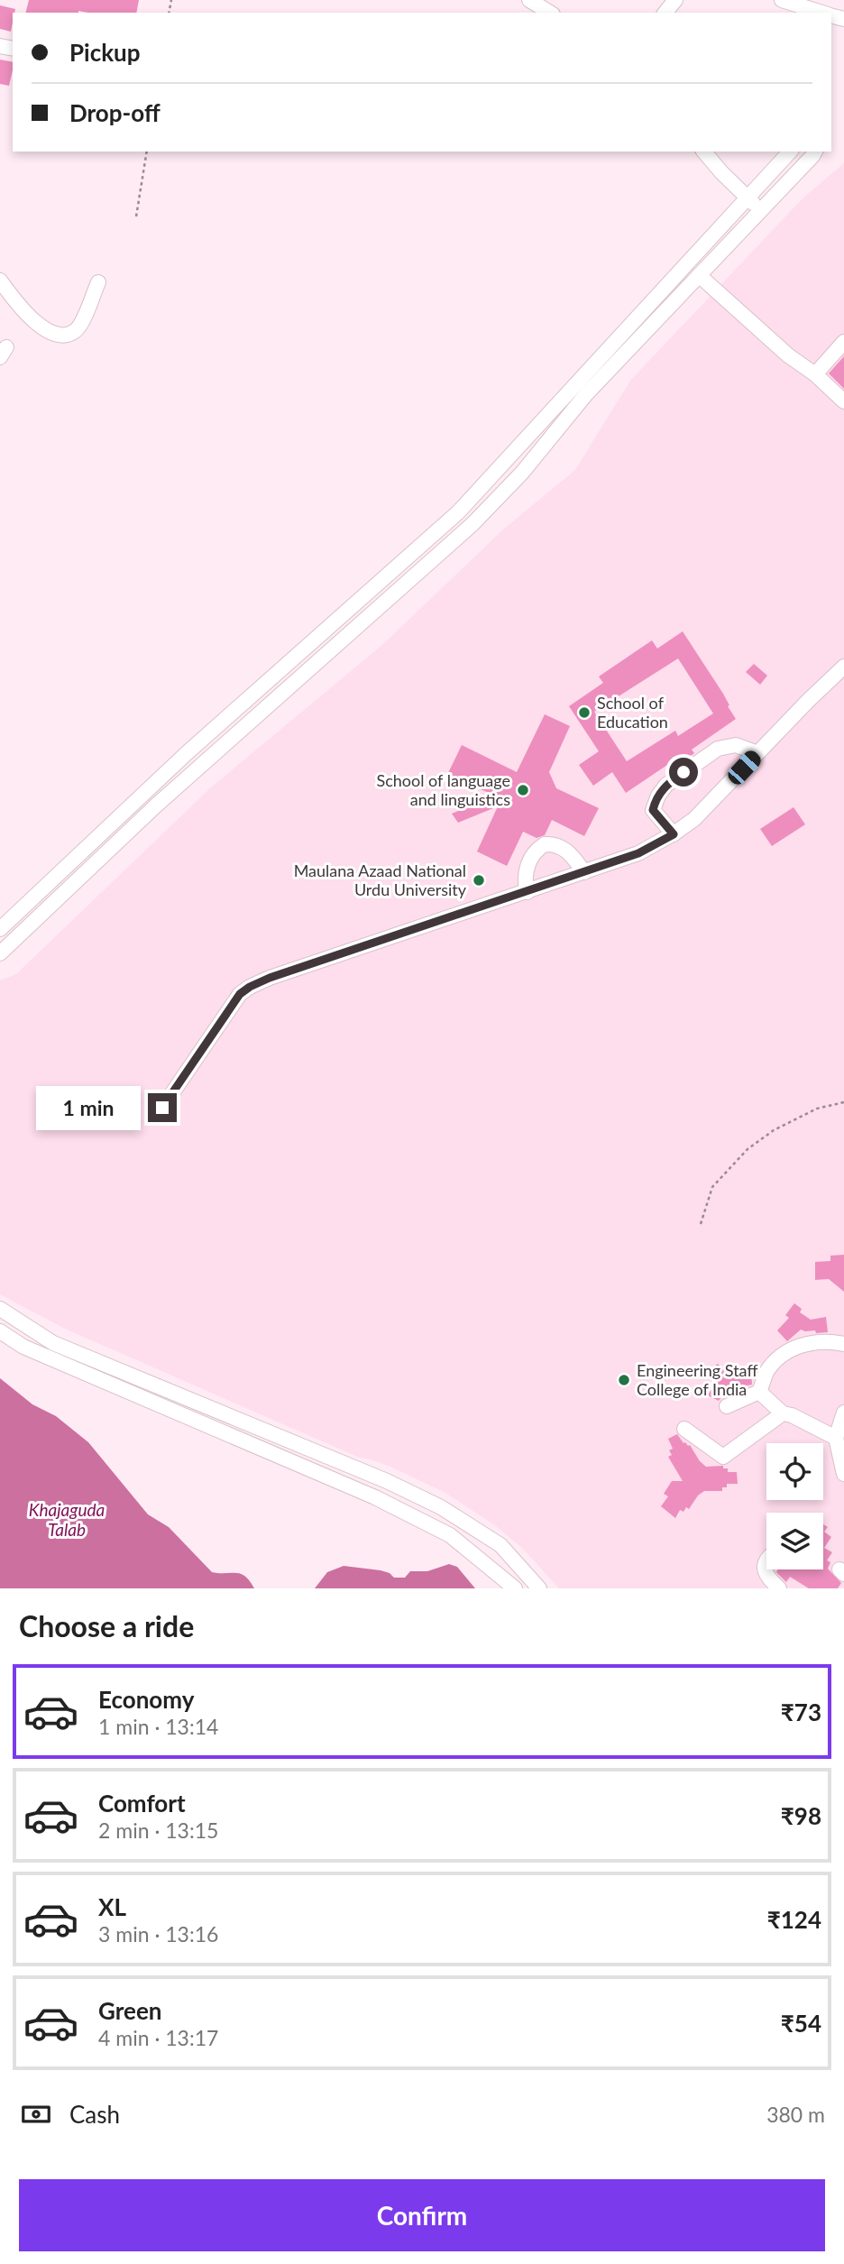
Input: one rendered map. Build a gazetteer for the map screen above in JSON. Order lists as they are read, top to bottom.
{
  "water": ["Khajaguda Talab"],
  "places": [
    "School of Education",
    "School of language and linguistics",
    "Maulana Azaad National Urdu University",
    "Engineering Staff College of India"
  ],
  "page": {
    "banner": ["Pickup", "Drop-off"],
    "bubble": "1 min",
    "heading": "Choose a ride",
    "list": [
      {
        "name": "Economy",
        "note": "1 min · 13:14",
        "value": "₹73"
      },
      {
        "name": "Comfort",
        "note": "2 min · 13:15",
        "value": "₹98"
      },
      {
        "name": "XL",
        "note": "3 min · 13:16",
        "value": "₹124"
      },
      {
        "name": "Green",
        "note": "4 min · 13:17",
        "value": "₹54"
      }
    ],
    "pay": ["Cash", "380 m"],
    "buttons": "Confirm"
  }
}
